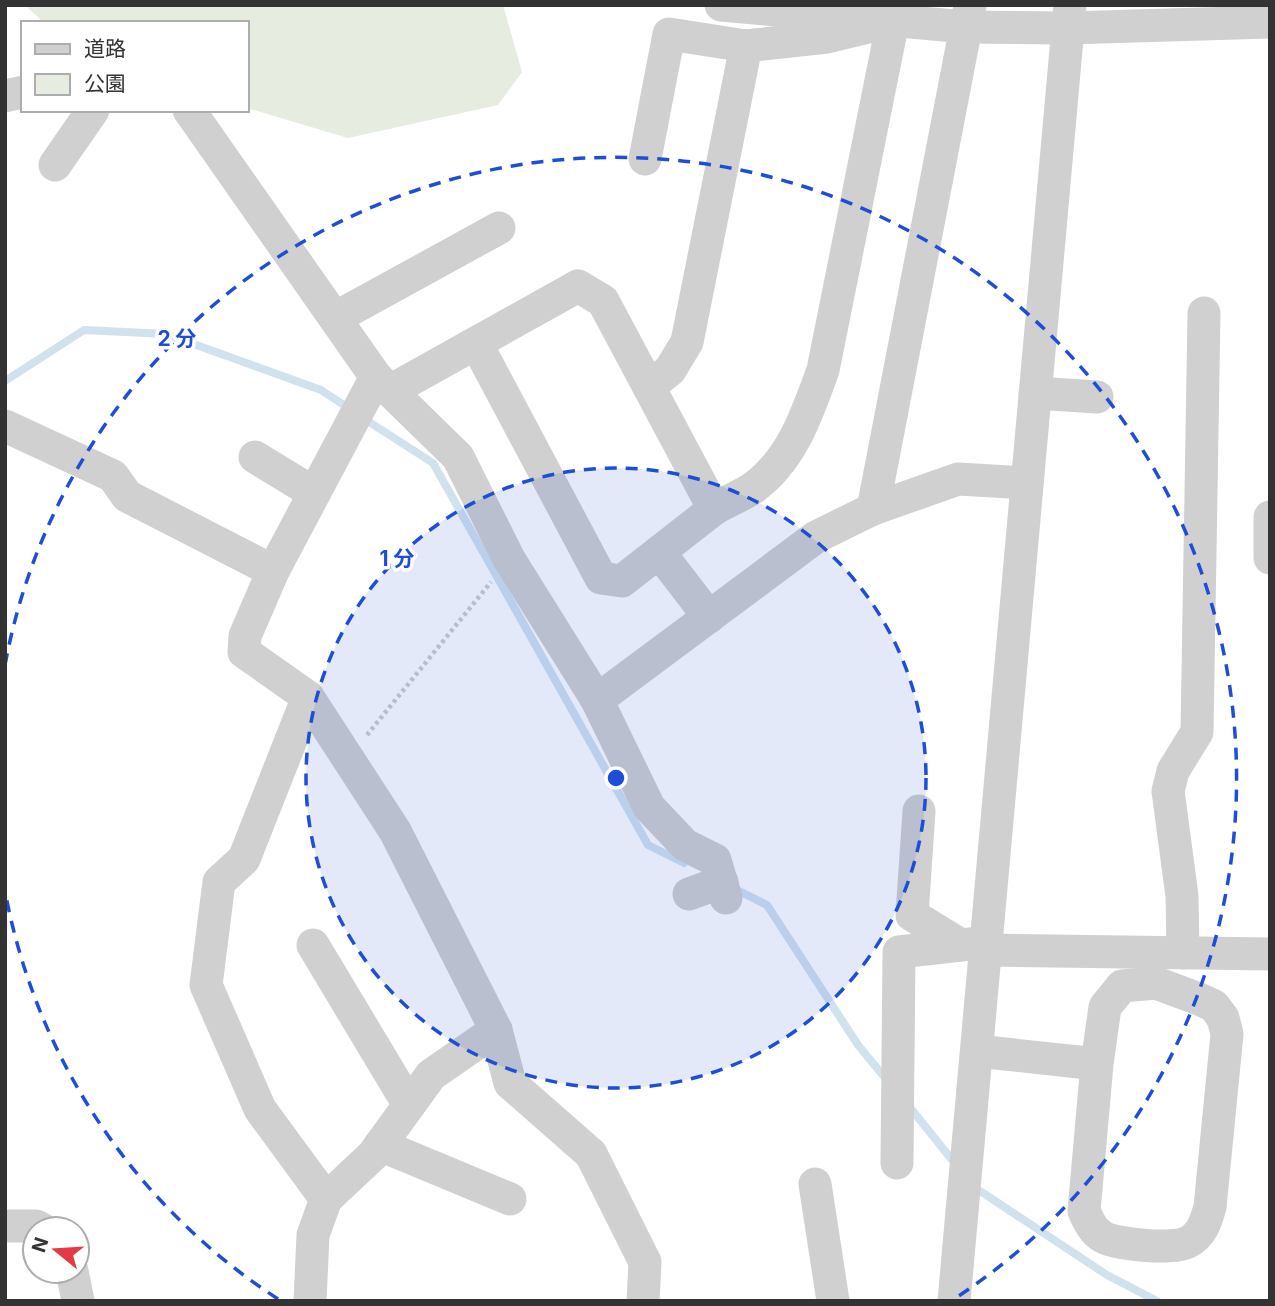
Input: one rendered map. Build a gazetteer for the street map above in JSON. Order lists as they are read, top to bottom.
{
  "legend": ["道路", "公園"],
  "north": "left",
  "rings": ["2 分", "1 分"]
}
